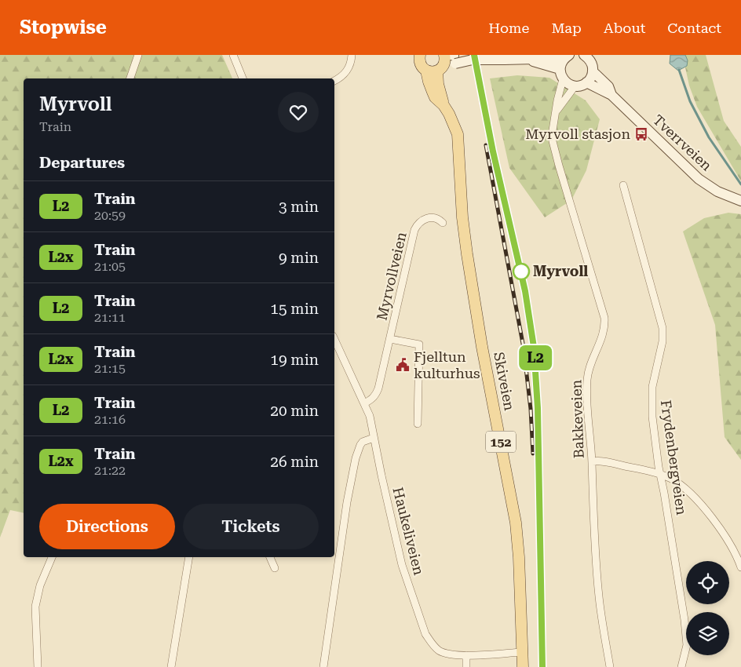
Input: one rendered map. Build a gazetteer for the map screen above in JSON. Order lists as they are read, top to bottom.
{
  "streets": {
    "main road": ["Tverrveien", "Skiveien", "152"],
    "street": [
      "Myrvollveien",
      "Bakkeveien",
      "Frydenbergveien",
      "Haukeliveien"
    ]
  },
  "crossings": [
    ["Myrvollveien", "Haukeliveien"],
    ["Skiveien", "152"],
    ["Skiveien", "Haukeliveien"]
  ],
  "places": {
    "bus stop": ["Myrvoll stasjon"],
    "other": ["Myrvoll"],
    "public building": ["Fjelltun kulturhus"]
  },
  "page": {
    "header": "Stopwise",
    "nav": [
      "Home",
      "Map",
      "About",
      "Contact"
    ],
    "on_map": "L2",
    "heading": [
      ["Myrvoll", "Train"],
      "Departures"
    ],
    "list": [
      {
        "mark": "L2",
        "name": "Train",
        "note": "20:59",
        "value": "3 min"
      },
      {
        "mark": "L2x",
        "name": "Train",
        "note": "21:05",
        "value": "9 min"
      },
      {
        "mark": "L2",
        "name": "Train",
        "note": "21:11",
        "value": "15 min"
      },
      {
        "mark": "L2x",
        "name": "Train",
        "note": "21:15",
        "value": "19 min"
      },
      {
        "mark": "L2",
        "name": "Train",
        "note": "21:16",
        "value": "20 min"
      },
      {
        "mark": "L2x",
        "name": "Train",
        "note": "21:22",
        "value": "26 min"
      }
    ],
    "buttons": ["Directions", "Tickets"]
  }
}
